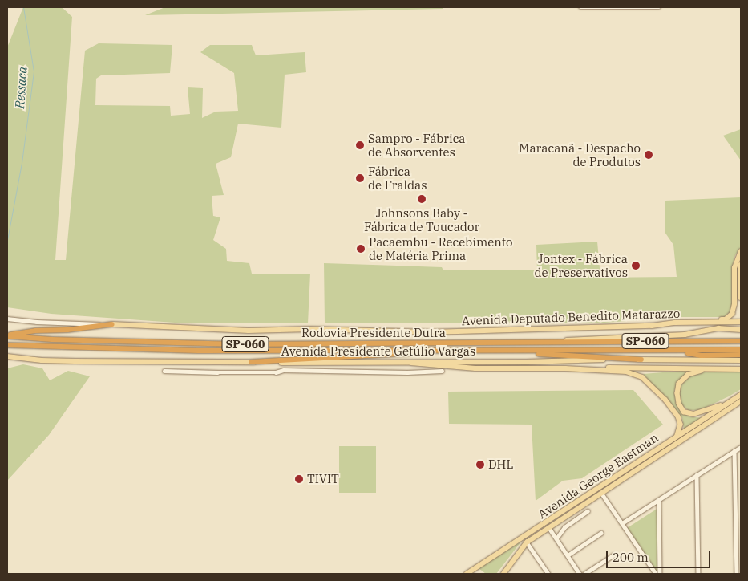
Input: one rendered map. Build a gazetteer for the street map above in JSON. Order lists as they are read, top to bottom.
{
  "streets": {
    "highway": ["Rodovia Presidente Dutra", "SP-060"],
    "main road": ["Avenida Deputado Benedito Matarazzo", "Avenida Presidente Getúlio Vargas", "Avenida George Eastman"]
  },
  "crossings": [
    ["Avenida Deputado Benedito Matarazzo", "Rodovia Presidente Dutra"]
  ],
  "water": ["Ressaca"],
  "places": [
    "Sampro - Fábrica de Absorventes",
    "Maracanã - Despacho de Produtos",
    "Fábrica de Fraldas",
    "Johnsons Baby - Fábrica de Toucador",
    "Pacaembu - Recebimento de Matéria Prima",
    "Jontex - Fábrica de Preservativos",
    "DHL",
    "TIVIT"
  ],
  "scale_bar": "200 m"
}
